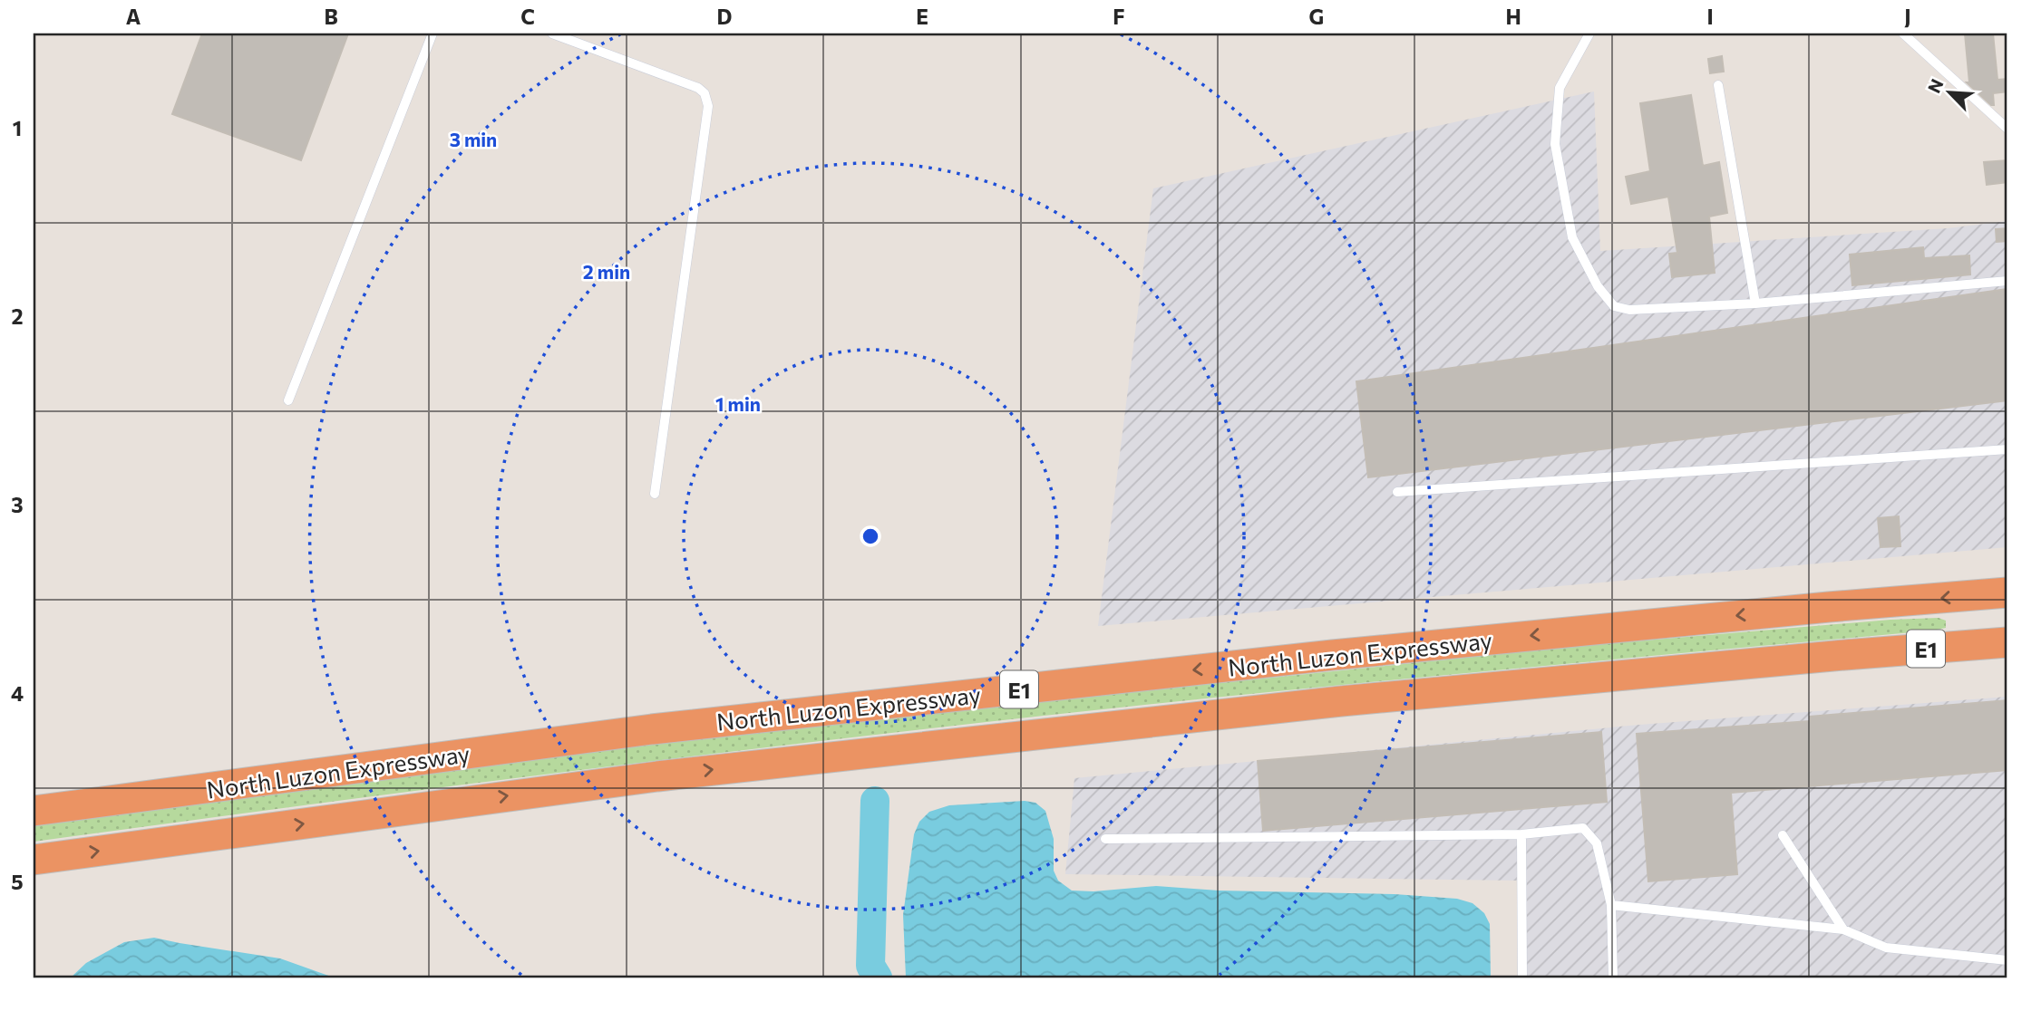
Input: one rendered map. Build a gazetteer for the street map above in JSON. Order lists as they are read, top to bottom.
{
  "streets": {
    "highway": ["E1", "North Luzon Expressway"]
  },
  "north": "top left",
  "grid": {
    "columns": [
      "A",
      "B",
      "C",
      "D",
      "E",
      "F",
      "G",
      "H",
      "I",
      "J"
    ],
    "rows": [
      "1",
      "2",
      "3",
      "4",
      "5"
    ]
  },
  "rings": ["3 min", "2 min", "1 min"]
}
